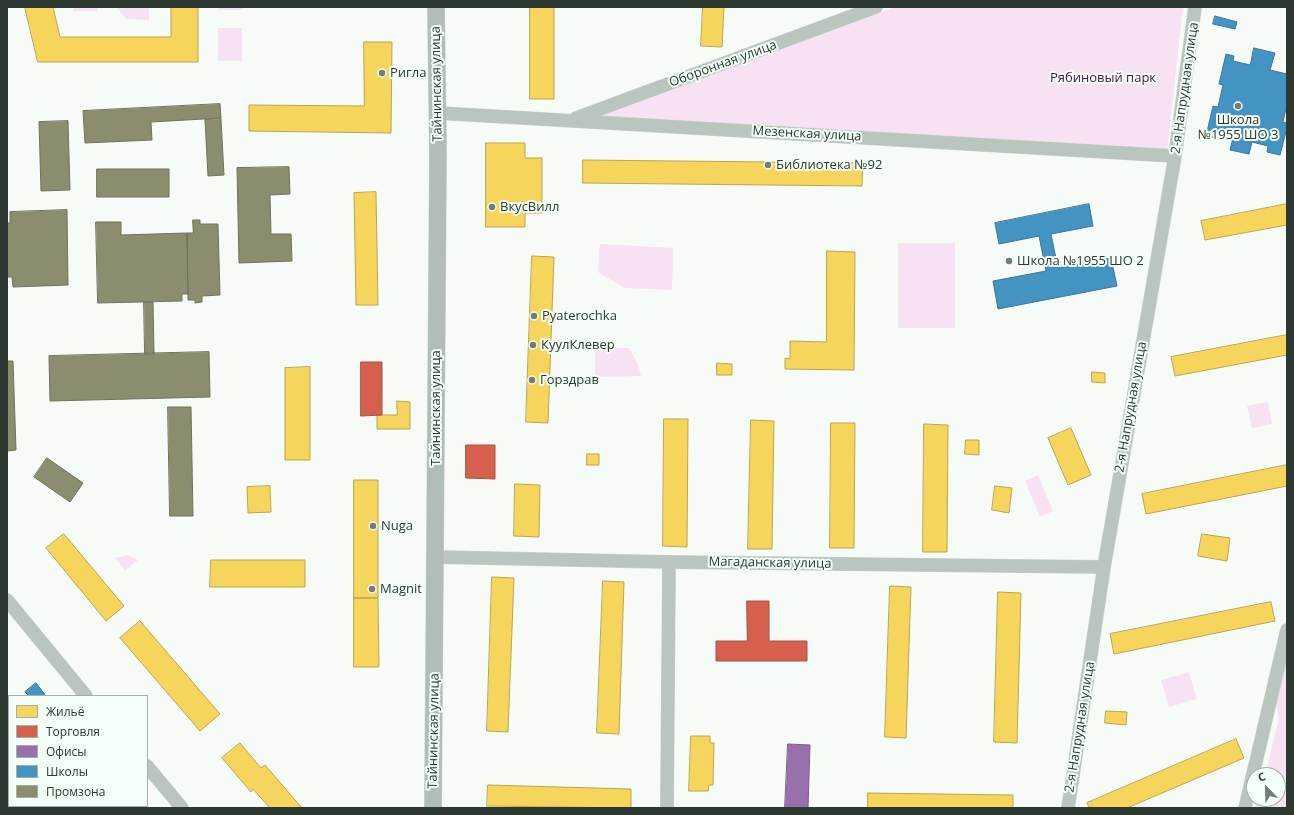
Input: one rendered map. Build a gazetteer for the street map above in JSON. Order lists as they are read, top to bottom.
{
  "streets": {
    "main road": ["Тайнинская улица"],
    "street": [
      "Оборонная улица",
      "2-я Напрудная улица",
      "Мезенская улица",
      "Магаданская улица"
    ]
  },
  "crossings": [
    ["Оборонная улица", "Мезенская улица"],
    ["Тайнинская улица", "Мезенская улица"],
    ["Тайнинская улица", "Магаданская улица"],
    ["2-я Напрудная улица", "Мезенская улица"],
    ["2-я Напрудная улица", "Магаданская улица"]
  ],
  "parks": ["Рябиновый парк"],
  "places": [
    "Ригла",
    "Школа №1955 ШО 3",
    "Библиотека №92",
    "ВкусВилл",
    "Школа №1955 ШО 2",
    "Pyaterochka",
    "КуулКлевер",
    "Горздрав",
    "Nuga",
    "Magnit"
  ],
  "legend": [
    "Жильё",
    "Торговля",
    "Офисы",
    "Школы",
    "Промзона"
  ],
  "north": "top left"
}
